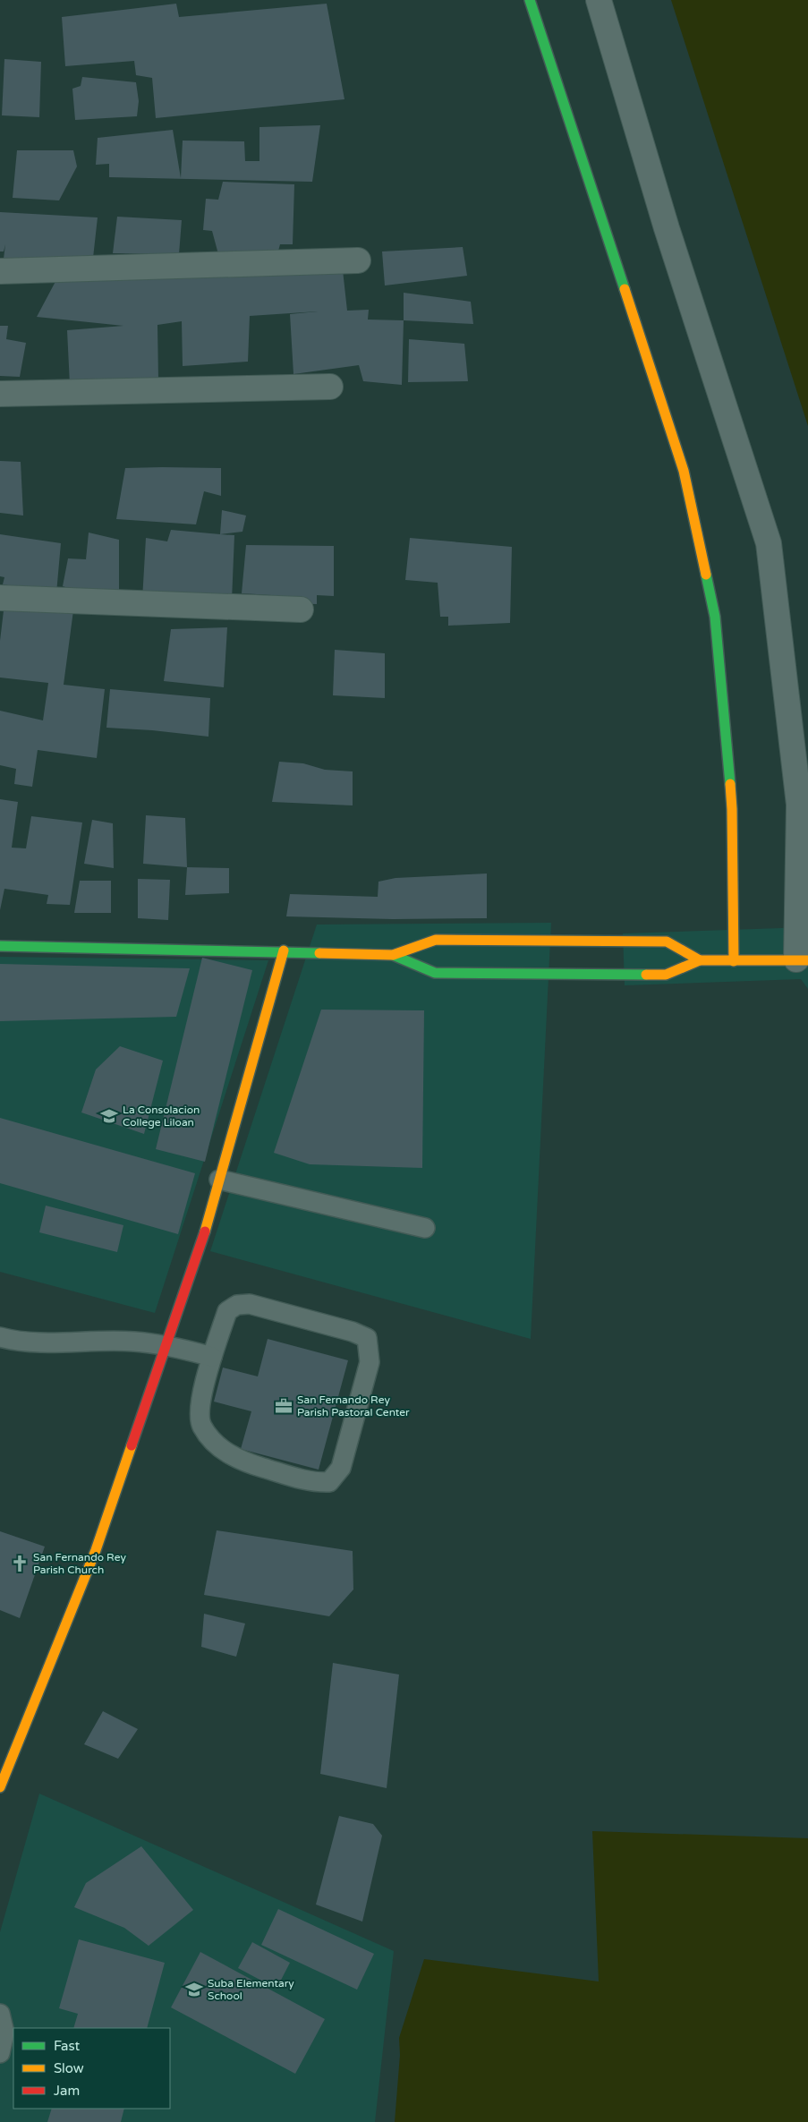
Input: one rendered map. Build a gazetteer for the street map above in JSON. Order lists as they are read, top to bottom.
{
  "places": {
    "school or university": ["La Consolacion College Liloan", "Suba Elementary School"],
    "office": ["San Fernando Rey Parish Pastoral Center"],
    "church": ["San Fernando Rey Parish Church"]
  },
  "legend": ["Fast", "Slow", "Jam"]
}
